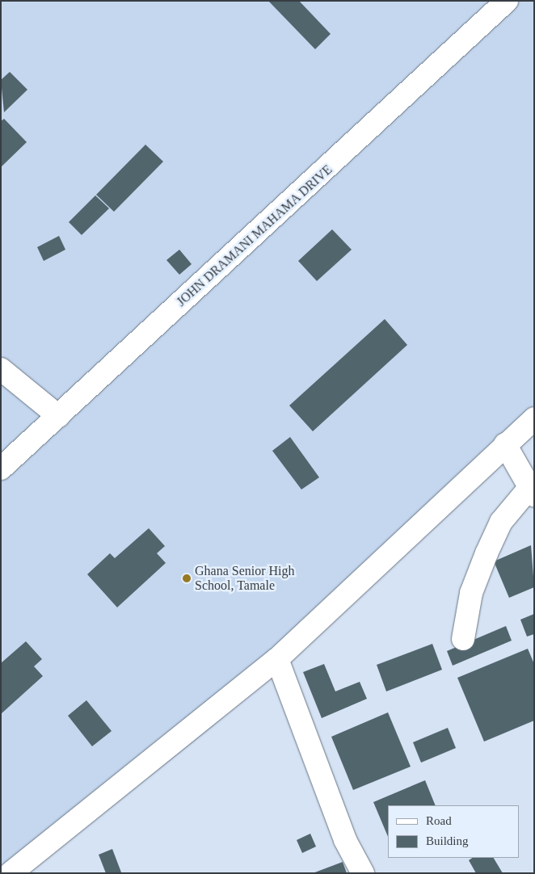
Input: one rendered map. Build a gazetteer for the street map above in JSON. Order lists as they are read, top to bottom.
{
  "streets": {
    "street": ["JOHN DRAMANI MAHAMA DRIVE"]
  },
  "places": ["Ghana Senior High School, Tamale"],
  "legend": ["Road", "Building"]
}
